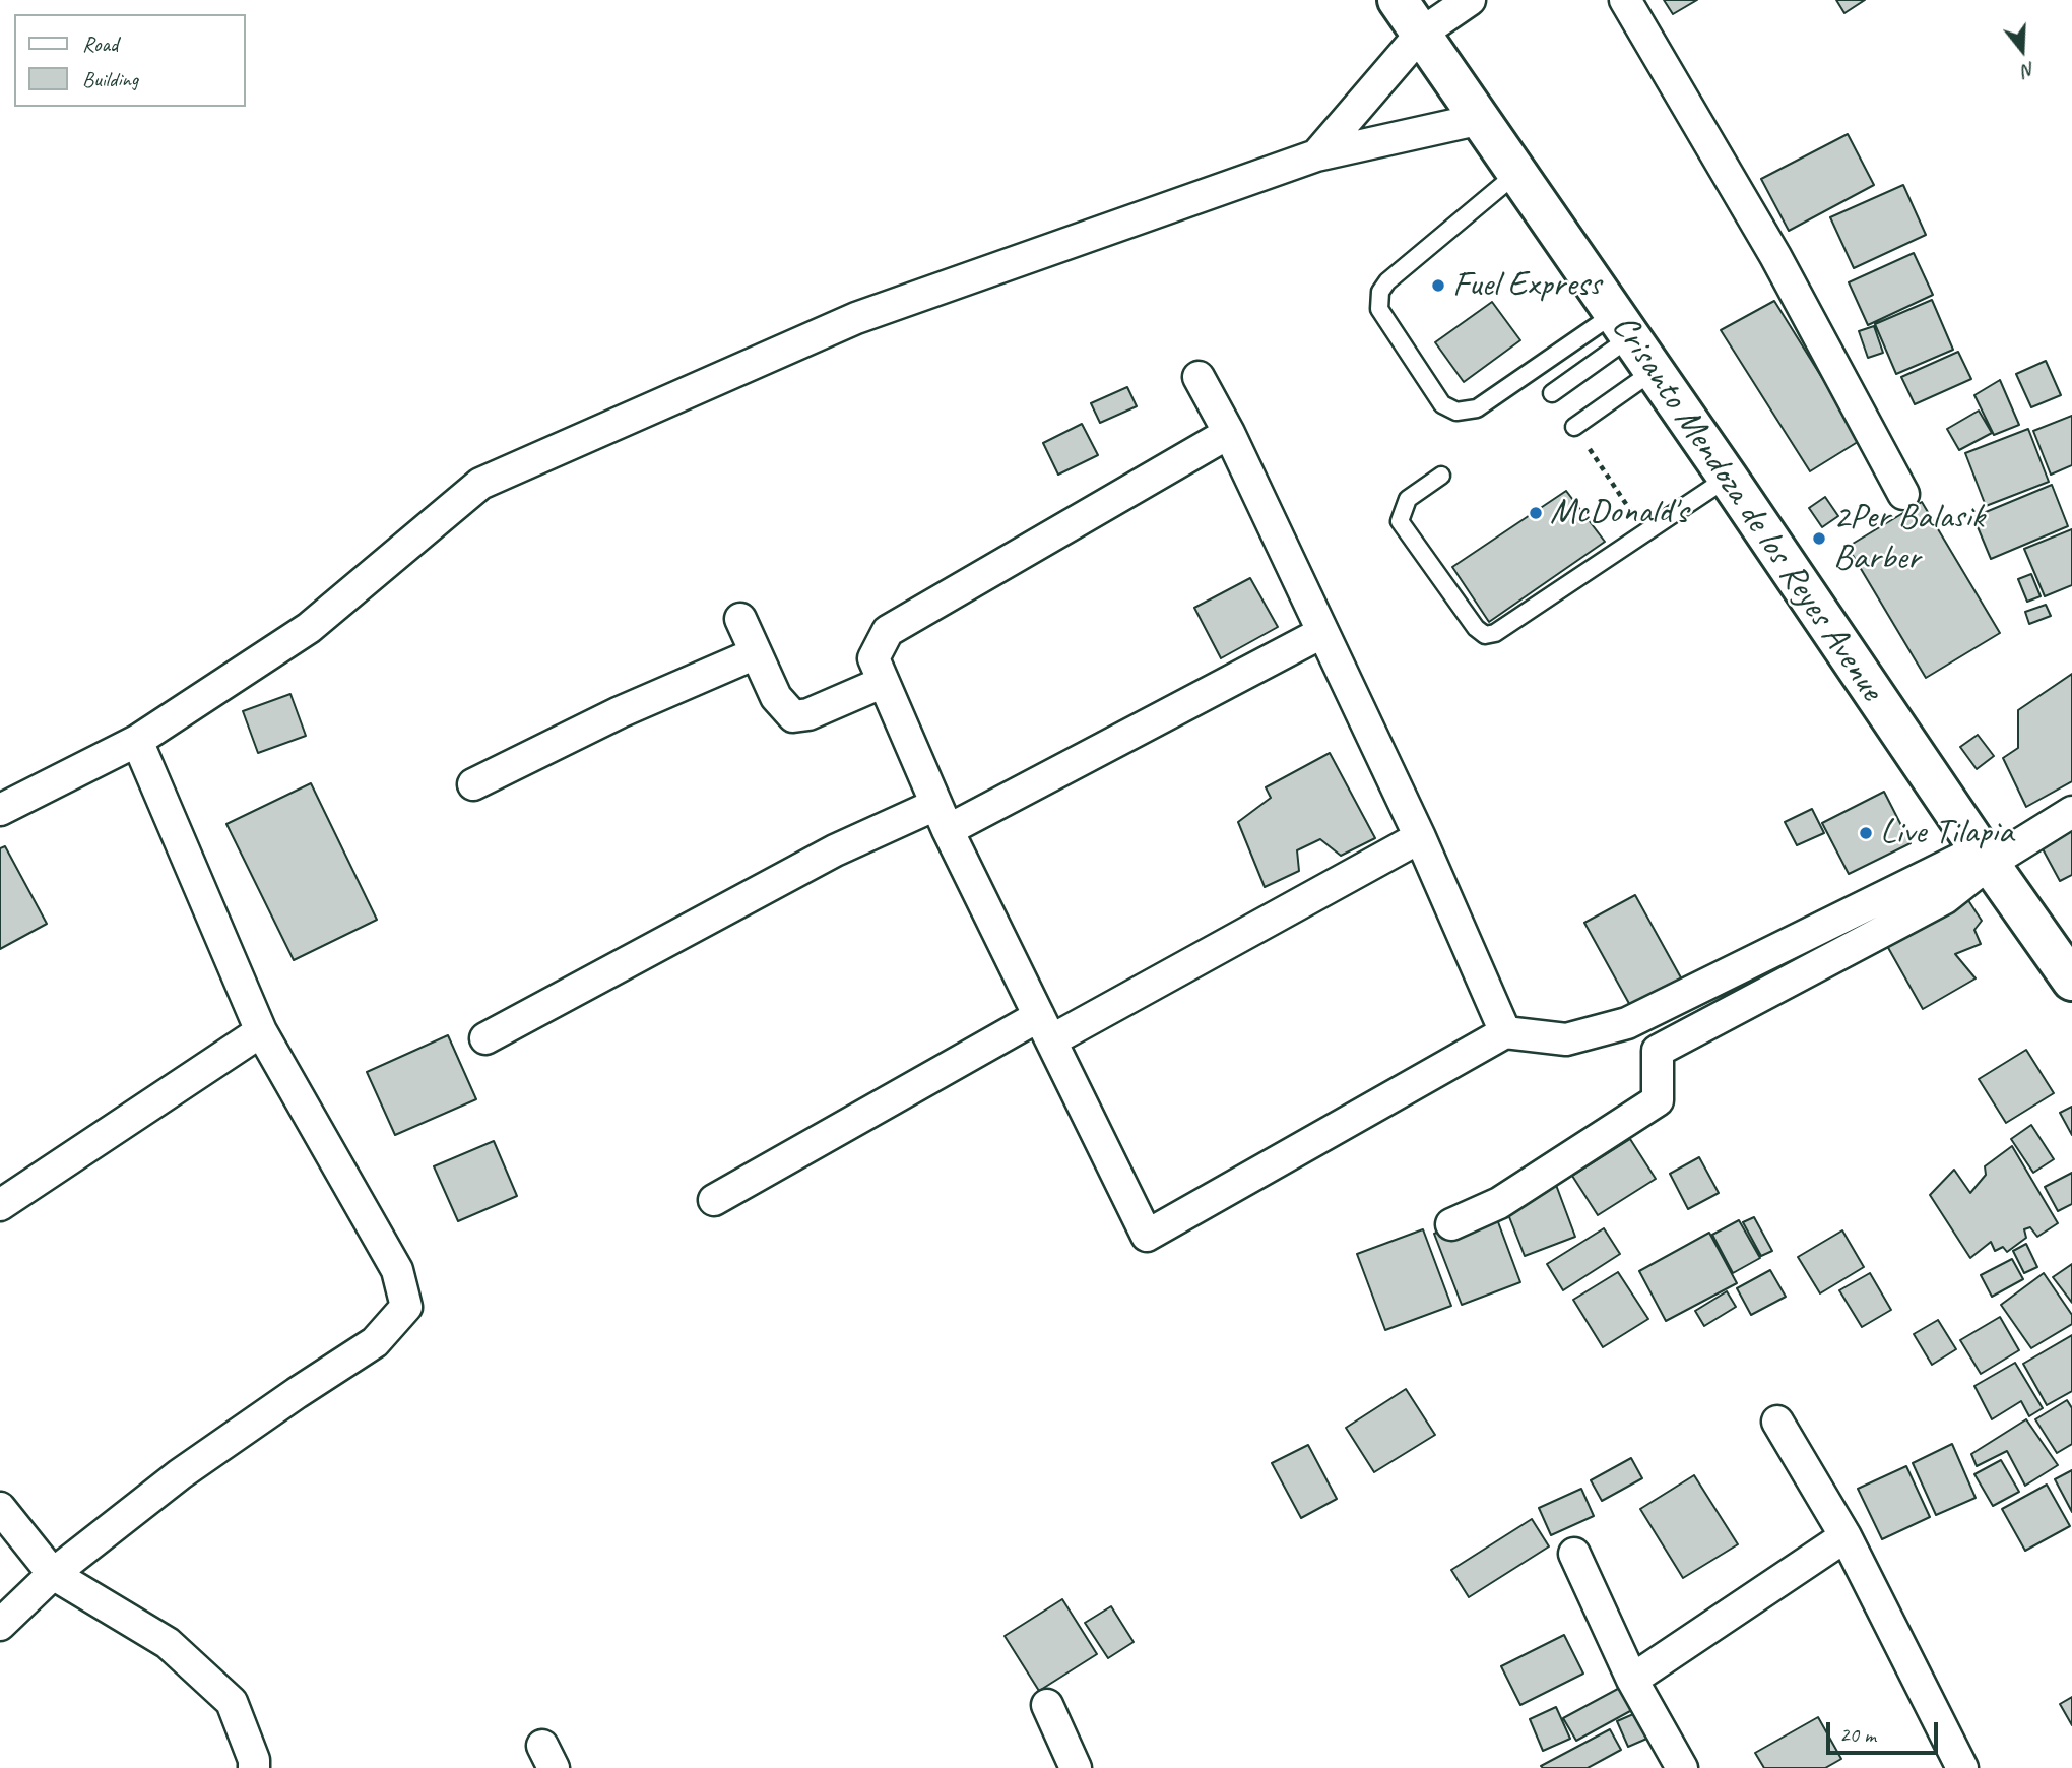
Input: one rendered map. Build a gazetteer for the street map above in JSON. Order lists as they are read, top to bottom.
{
  "streets": {
    "main road": ["Crisanto Mendoza de los Reyes Avenue"]
  },
  "places": [
    "Fuel Express",
    "McDonald's",
    "2Per Balasik Barber",
    "Live Tilapia"
  ],
  "legend": ["Road", "Building"],
  "scale_bar": "20 m",
  "north": "bottom"
}
